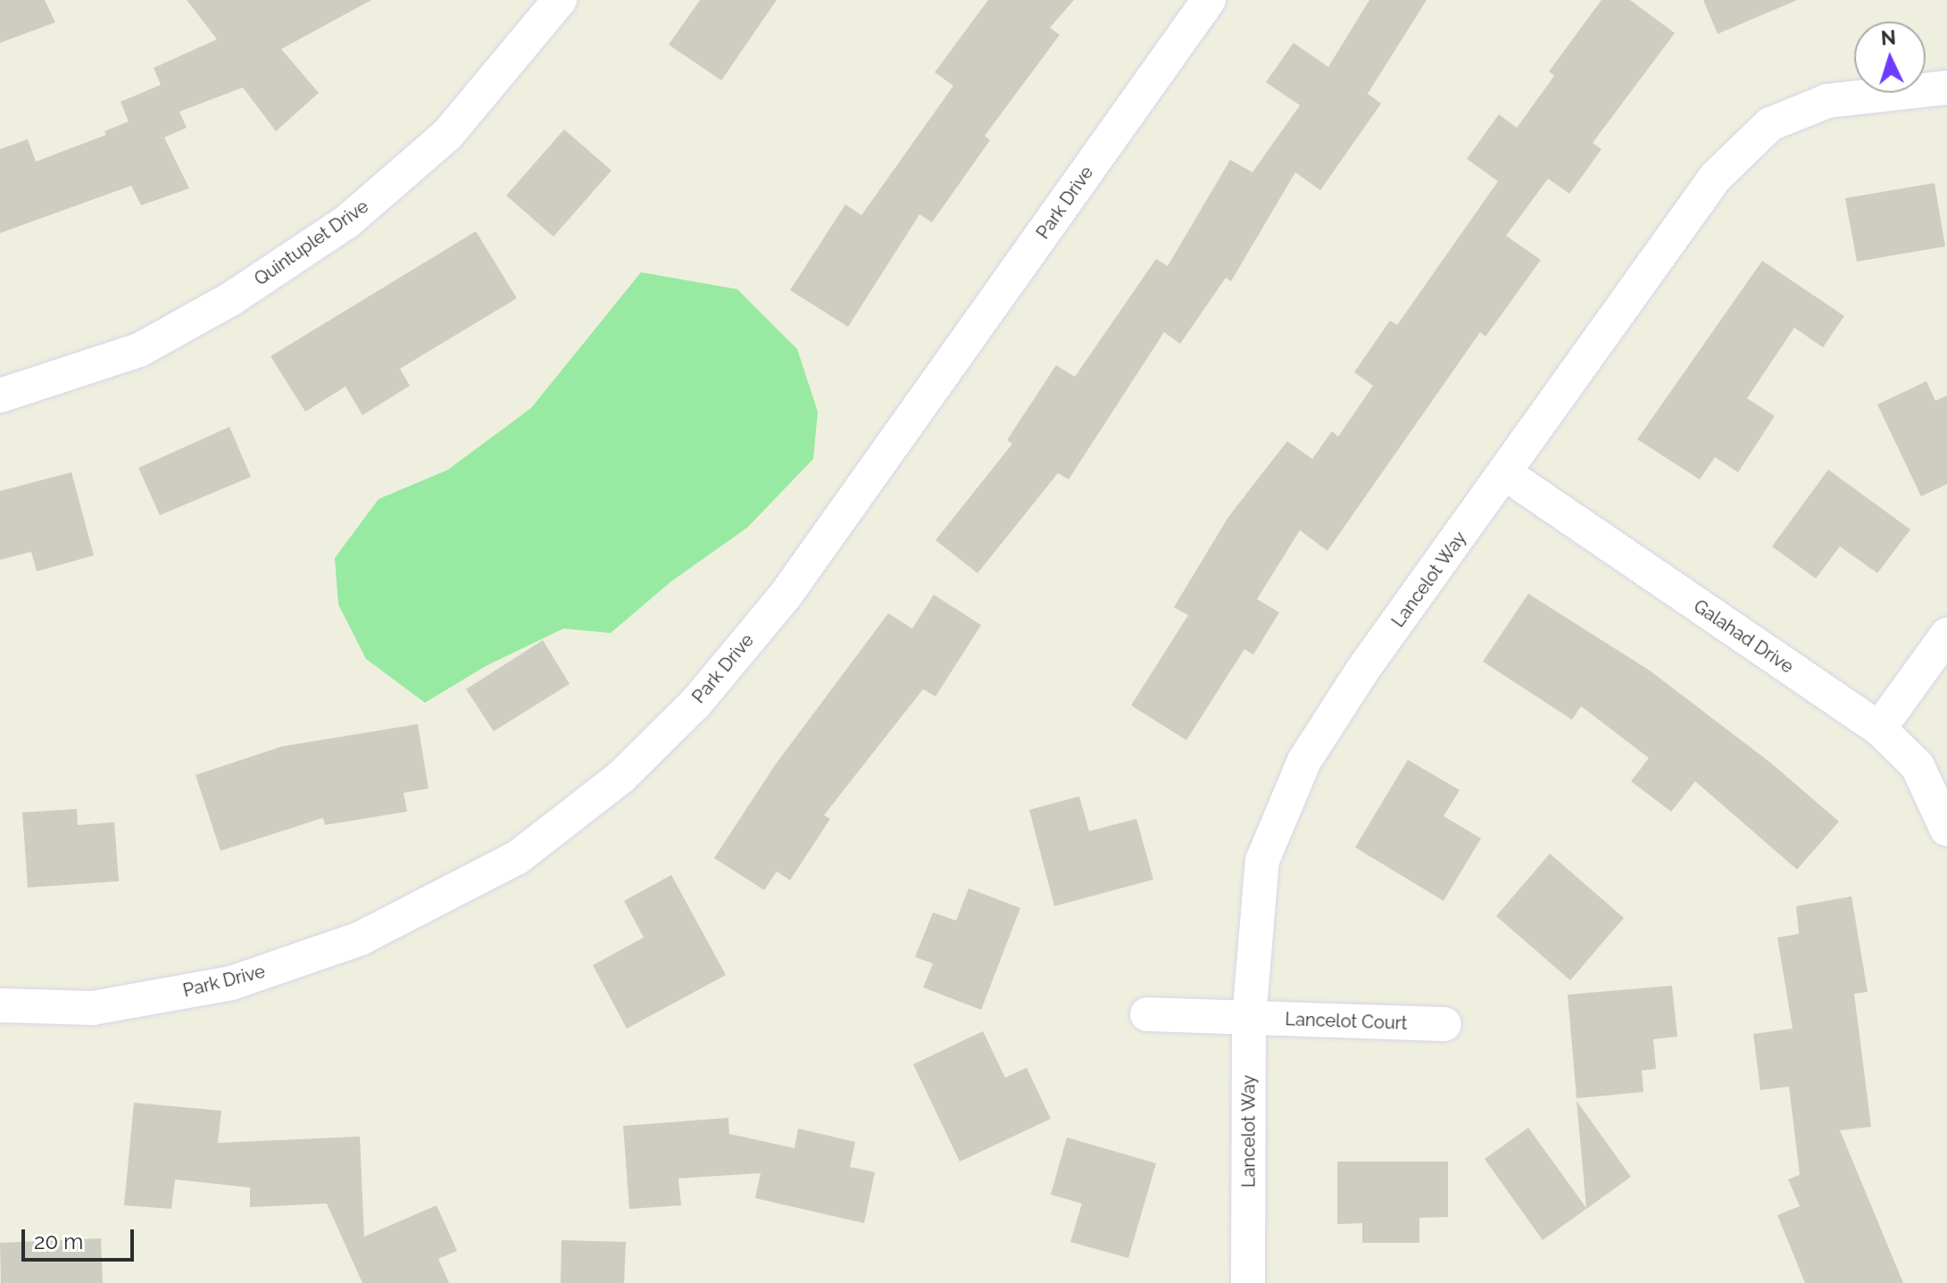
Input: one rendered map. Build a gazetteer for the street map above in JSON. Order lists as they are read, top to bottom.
{
  "streets": {
    "street": [
      "Park Drive",
      "Quintuplet Drive",
      "Lancelot Way",
      "Galahad Drive",
      "Lancelot Court"
    ]
  },
  "crossings": [
    ["Lancelot Way", "Galahad Drive"],
    ["Lancelot Way", "Lancelot Court"]
  ],
  "scale_bar": "20 m",
  "north": "top"
}
